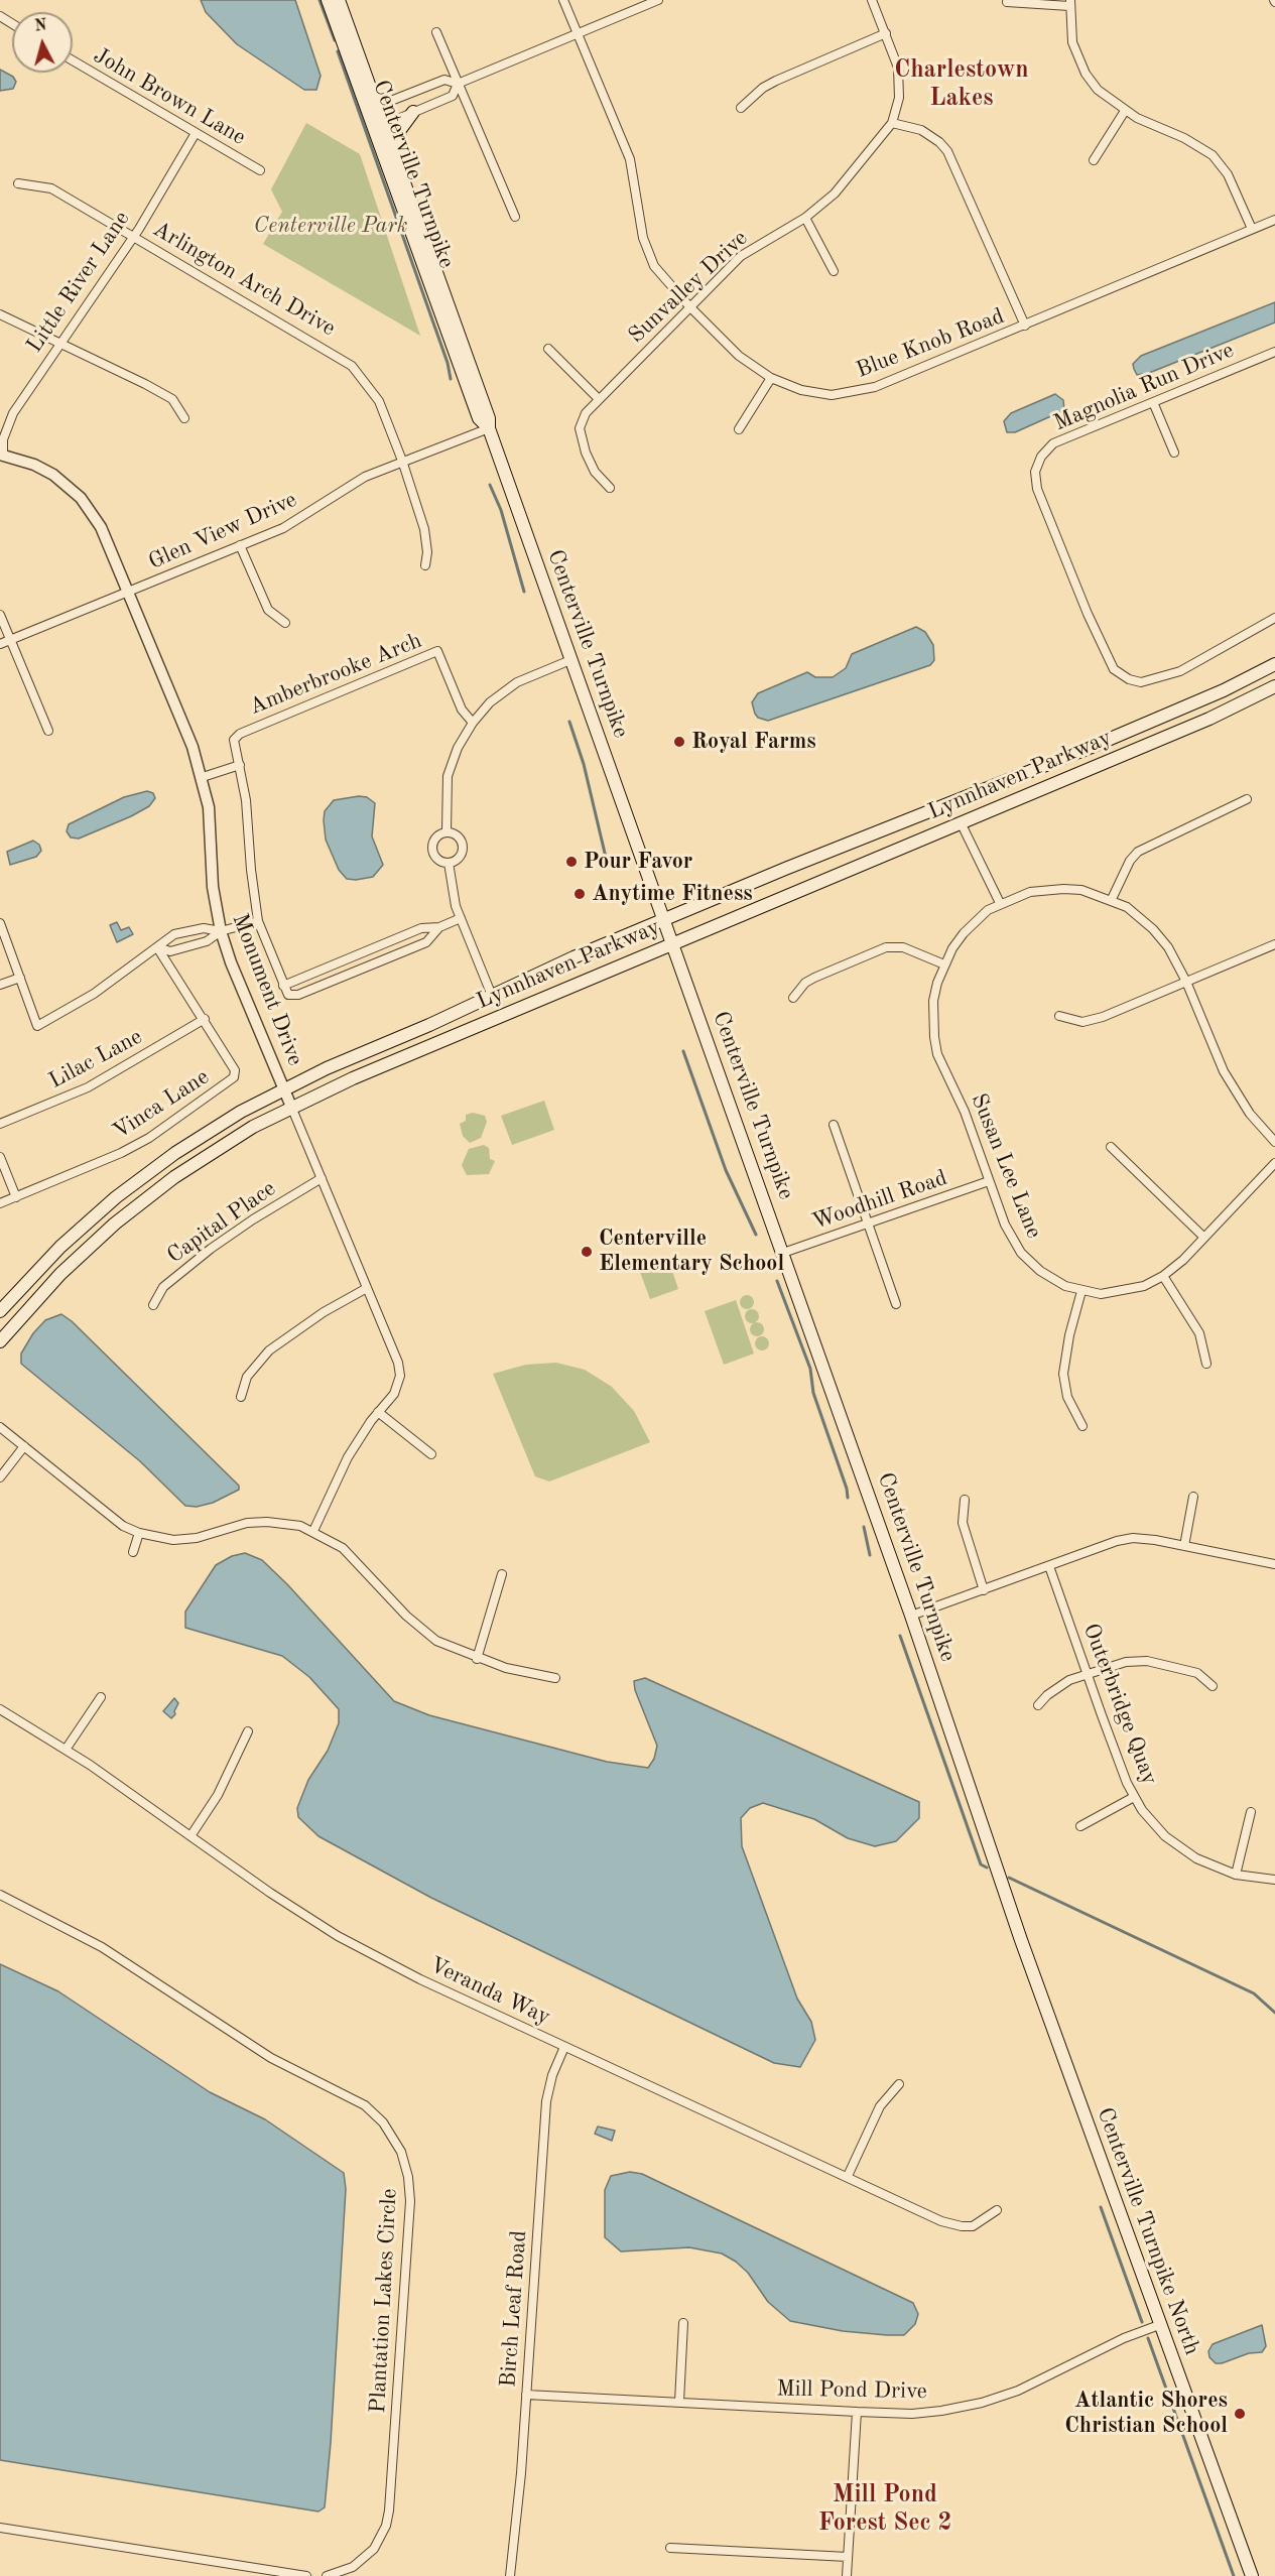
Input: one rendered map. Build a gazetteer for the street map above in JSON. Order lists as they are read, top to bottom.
{
  "streets": {
    "main road": ["Centerville Turnpike", "Lynnhaven Parkway", "Centerville Turnpike North"],
    "street": [
      "John Brown Lane",
      "Arlington Arch Drive",
      "Little River Lane",
      "Sunvalley Drive",
      "Blue Knob Road",
      "Magnolia Run Drive",
      "Glen View Drive",
      "Amberbrooke Arch",
      "Monument Drive",
      "Lilac Lane",
      "Vinca Lane",
      "Susan Lee Lane",
      "Woodhill Road",
      "Capital Place",
      "Outerbridge Quay",
      "Veranda Way",
      "Plantation Lakes Circle",
      "Birch Leaf Road",
      "Mill Pond Drive"
    ]
  },
  "crossings": [
    ["John Brown Lane", "Little River Lane"],
    ["Centerville Turnpike", "Glen View Drive"],
    ["Centerville Turnpike", "Lynnhaven Parkway"],
    ["Centerville Turnpike", "Woodhill Road"],
    ["Centerville Turnpike", "Centerville Turnpike North"],
    ["Arlington Arch Drive", "Little River Lane"],
    ["Arlington Arch Drive", "Glen View Drive"],
    ["Little River Lane", "Monument Drive"],
    ["Sunvalley Drive", "Blue Knob Road"],
    ["Glen View Drive", "Monument Drive"],
    ["Lynnhaven Parkway", "Monument Drive"],
    ["Monument Drive", "Capital Place"],
    ["Lilac Lane", "Vinca Lane"],
    ["Susan Lee Lane", "Woodhill Road"],
    ["Veranda Way", "Birch Leaf Road"],
    ["Centerville Turnpike North", "Mill Pond Drive"],
    ["Birch Leaf Road", "Mill Pond Drive"]
  ],
  "districts": ["Charlestown Lakes", "Mill Pond Forest Sec 2"],
  "parks": ["Centerville Park"],
  "places": [
    "Royal Farms",
    "Pour Favor",
    "Anytime Fitness",
    "Centerville Elementary School",
    "Atlantic Shores Christian School"
  ],
  "north": "top"
}
